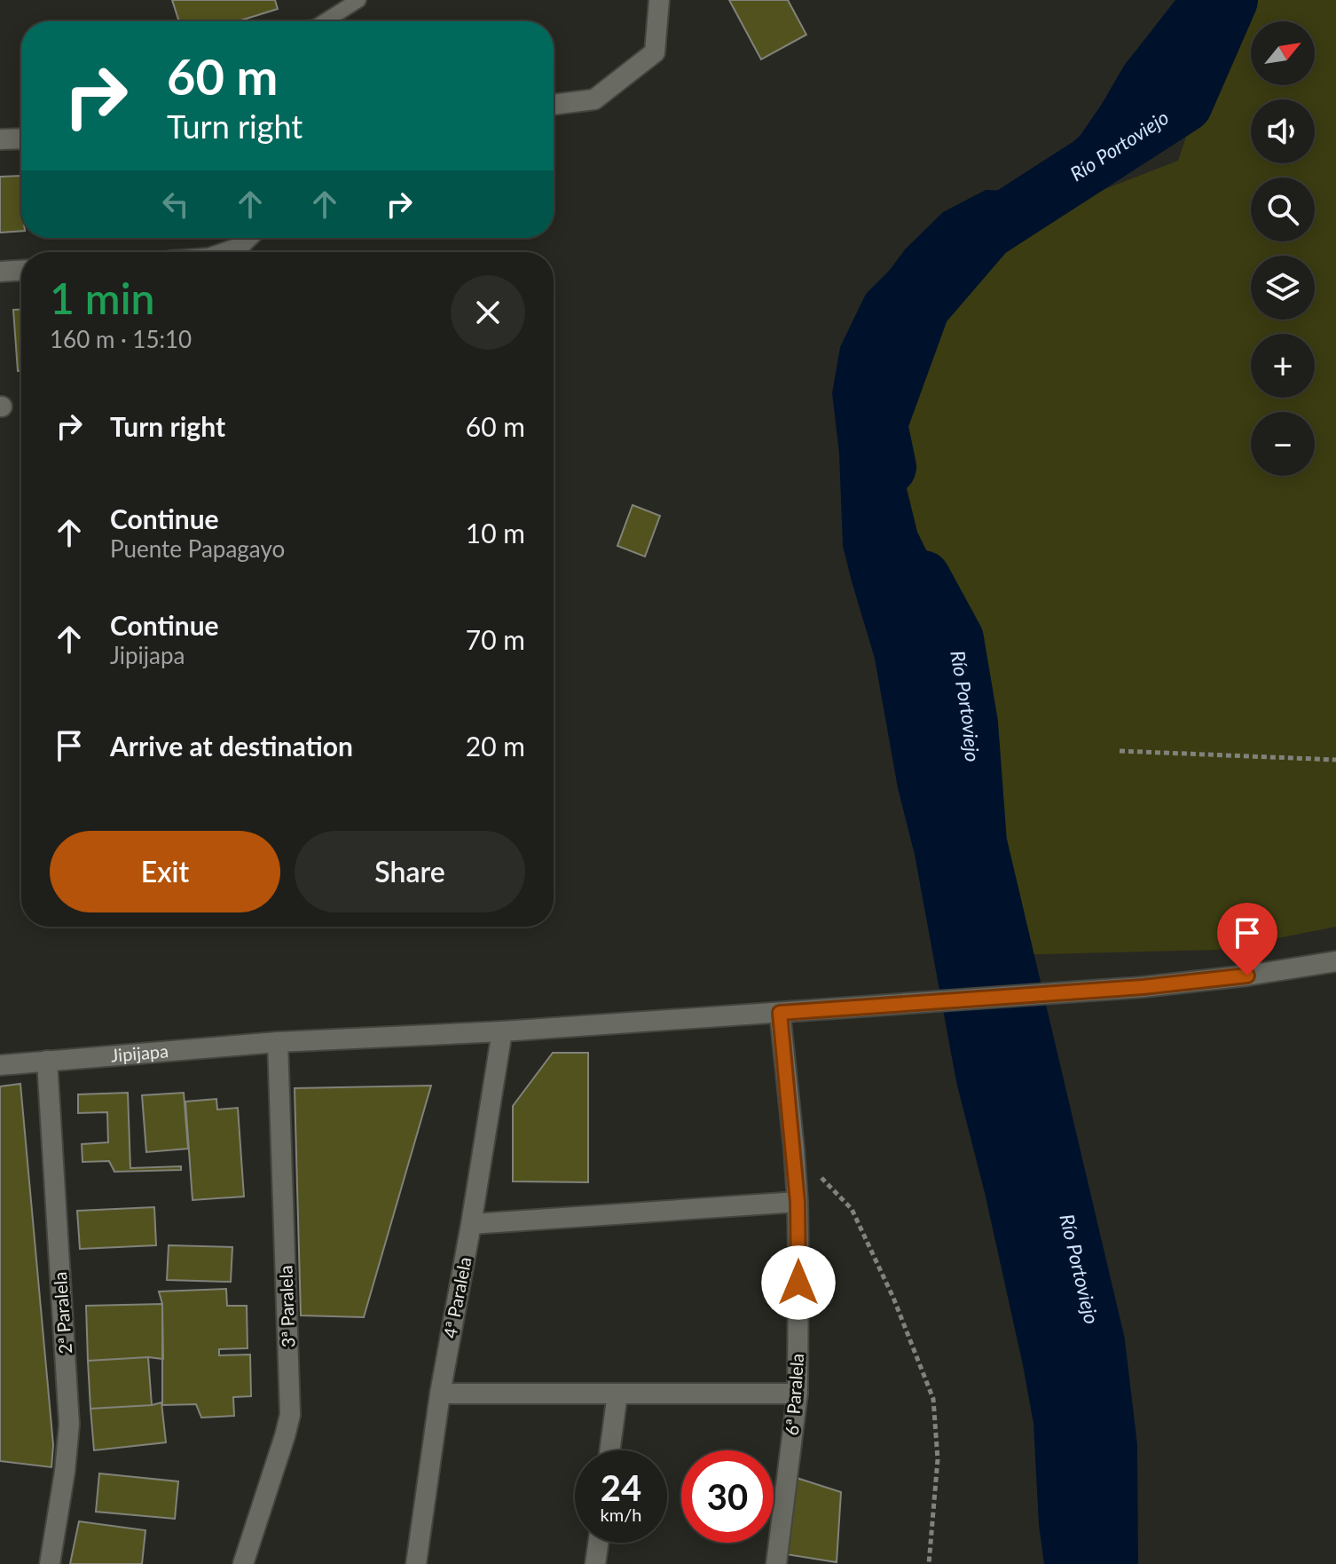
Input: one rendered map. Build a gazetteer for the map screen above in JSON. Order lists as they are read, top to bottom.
{
  "streets": {
    "street": [
      "Jipijapa",
      "4ª Paralela",
      "3ª Paralela",
      "2ª Paralela",
      "6ª Paralela"
    ]
  },
  "crossings": [
    ["Jipijapa", "4ª Paralela"],
    ["Jipijapa", "3ª Paralela"],
    ["Jipijapa", "2ª Paralela"],
    ["Jipijapa", "6ª Paralela"]
  ],
  "water": ["Río Portoviejo"],
  "north": "top right",
  "page": {
    "map_buttons": ["+", "−"],
    "turn": ["60 m", "Turn right"],
    "heading": ["1 min", "160 m · 15:10"],
    "list": [
      {
        "name": "Turn right",
        "value": "60 m"
      },
      {
        "name": "Continue",
        "note": "Puente Papagayo",
        "value": "10 m"
      },
      {
        "name": "Continue",
        "note": "Jipijapa",
        "value": "70 m"
      },
      {
        "name": "Arrive at destination",
        "value": "20 m"
      }
    ],
    "buttons": ["Exit", "Share"],
    "speed": "24 km/h",
    "limit": "30"
  }
}
